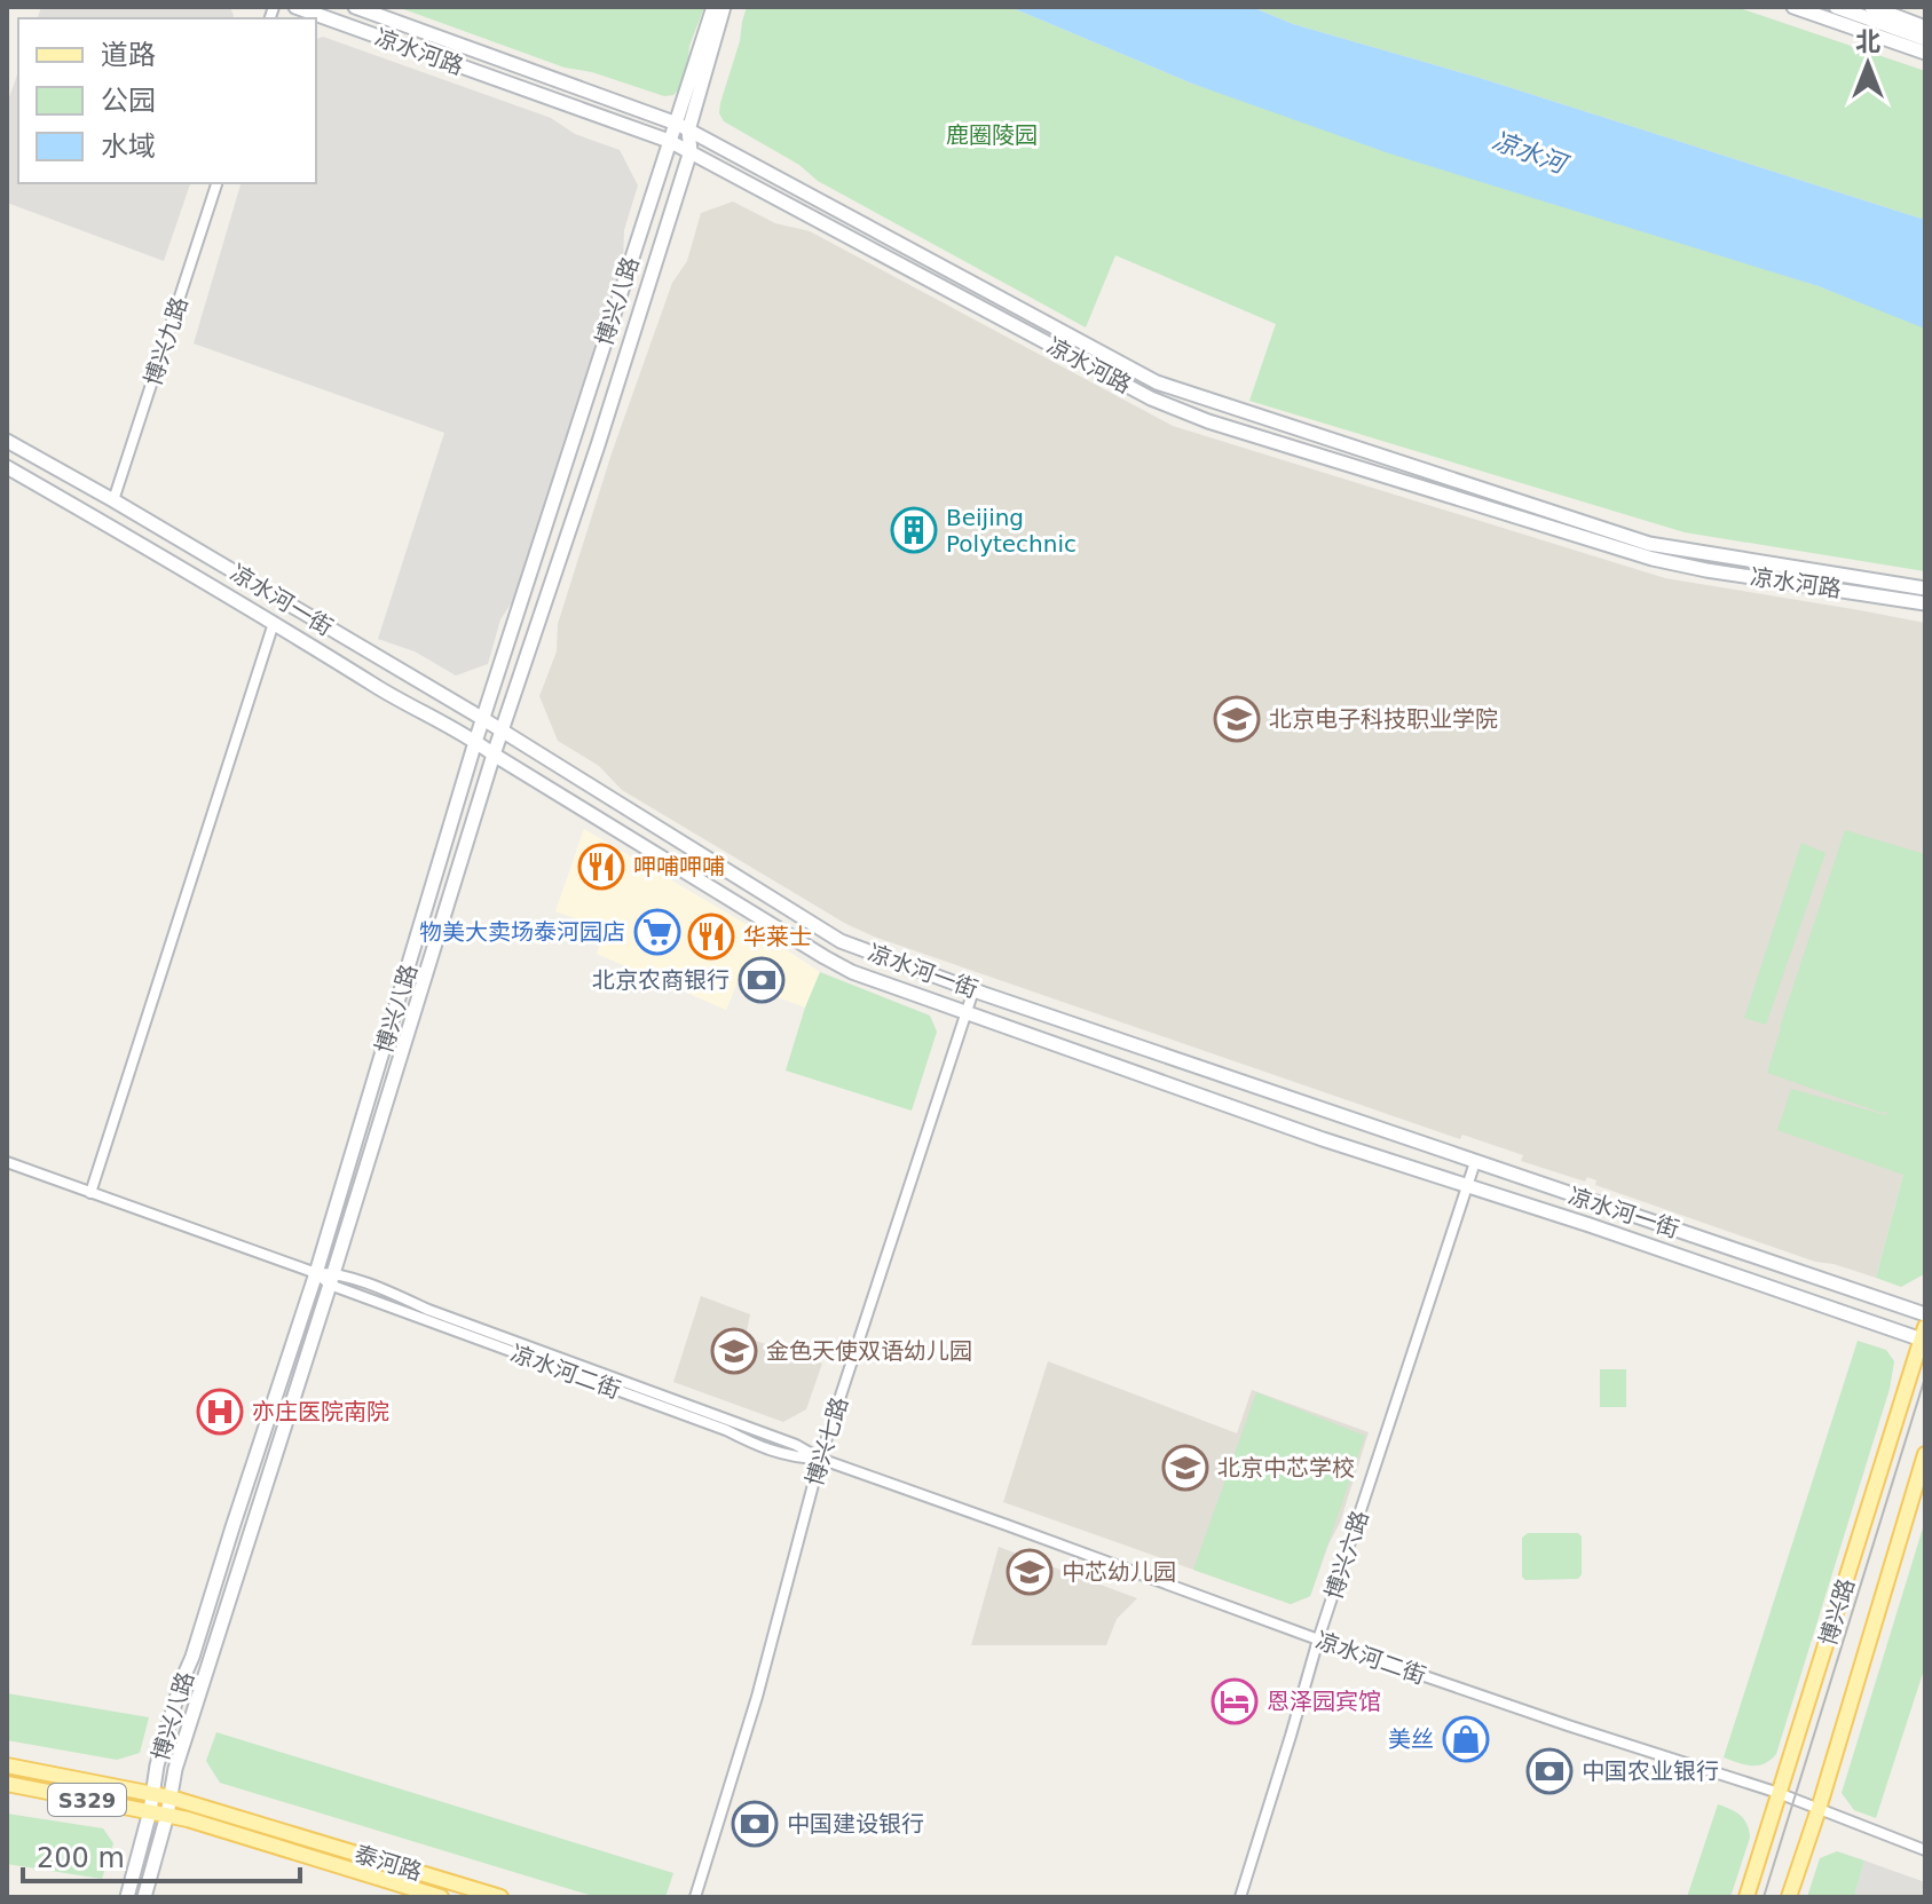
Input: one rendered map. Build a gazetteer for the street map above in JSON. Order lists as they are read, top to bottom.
{
  "streets": {
    "main road": [
      "凉水河路",
      "博兴八路",
      "凉水河一街",
      "博兴路",
      "S329",
      "泰河路"
    ],
    "street": [
      "博兴九路",
      "凉水河二街",
      "博兴七路",
      "博兴六路"
    ]
  },
  "crossings": [
    ["凉水河路", "博兴八路"],
    ["博兴八路", "凉水河一街"],
    ["博兴八路", "凉水河二街"],
    ["博兴八路", "S329"],
    ["博兴八路", "泰河路"],
    ["博兴九路", "凉水河一街"],
    ["凉水河一街", "博兴七路"],
    ["凉水河一街", "博兴六路"],
    ["凉水河一街", "博兴路"],
    ["凉水河二街", "博兴七路"],
    ["凉水河二街", "博兴六路"],
    ["凉水河二街", "博兴路"],
    ["S329", "泰河路"]
  ],
  "water": ["凉水河"],
  "parks": ["鹿圈陵园"],
  "places": {
    "building": ["Beijing Polytechnic"],
    "school or university": [
      "北京电子科技职业学院",
      "金色天使双语幼儿园",
      "北京中芯学校",
      "中芯幼儿园"
    ],
    "restaurant": ["呷哺呷哺", "华莱士"],
    "supermarket": ["物美大卖场泰河园店"],
    "bank": ["北京农商银行", "中国农业银行", "中国建设银行"],
    "hospital": ["亦庄医院南院"],
    "hotel": ["恩泽园宾馆"],
    "shop": ["美丝"]
  },
  "legend": ["道路", "公园", "水域"],
  "scale_bar": "200 m",
  "north": "top"
}
